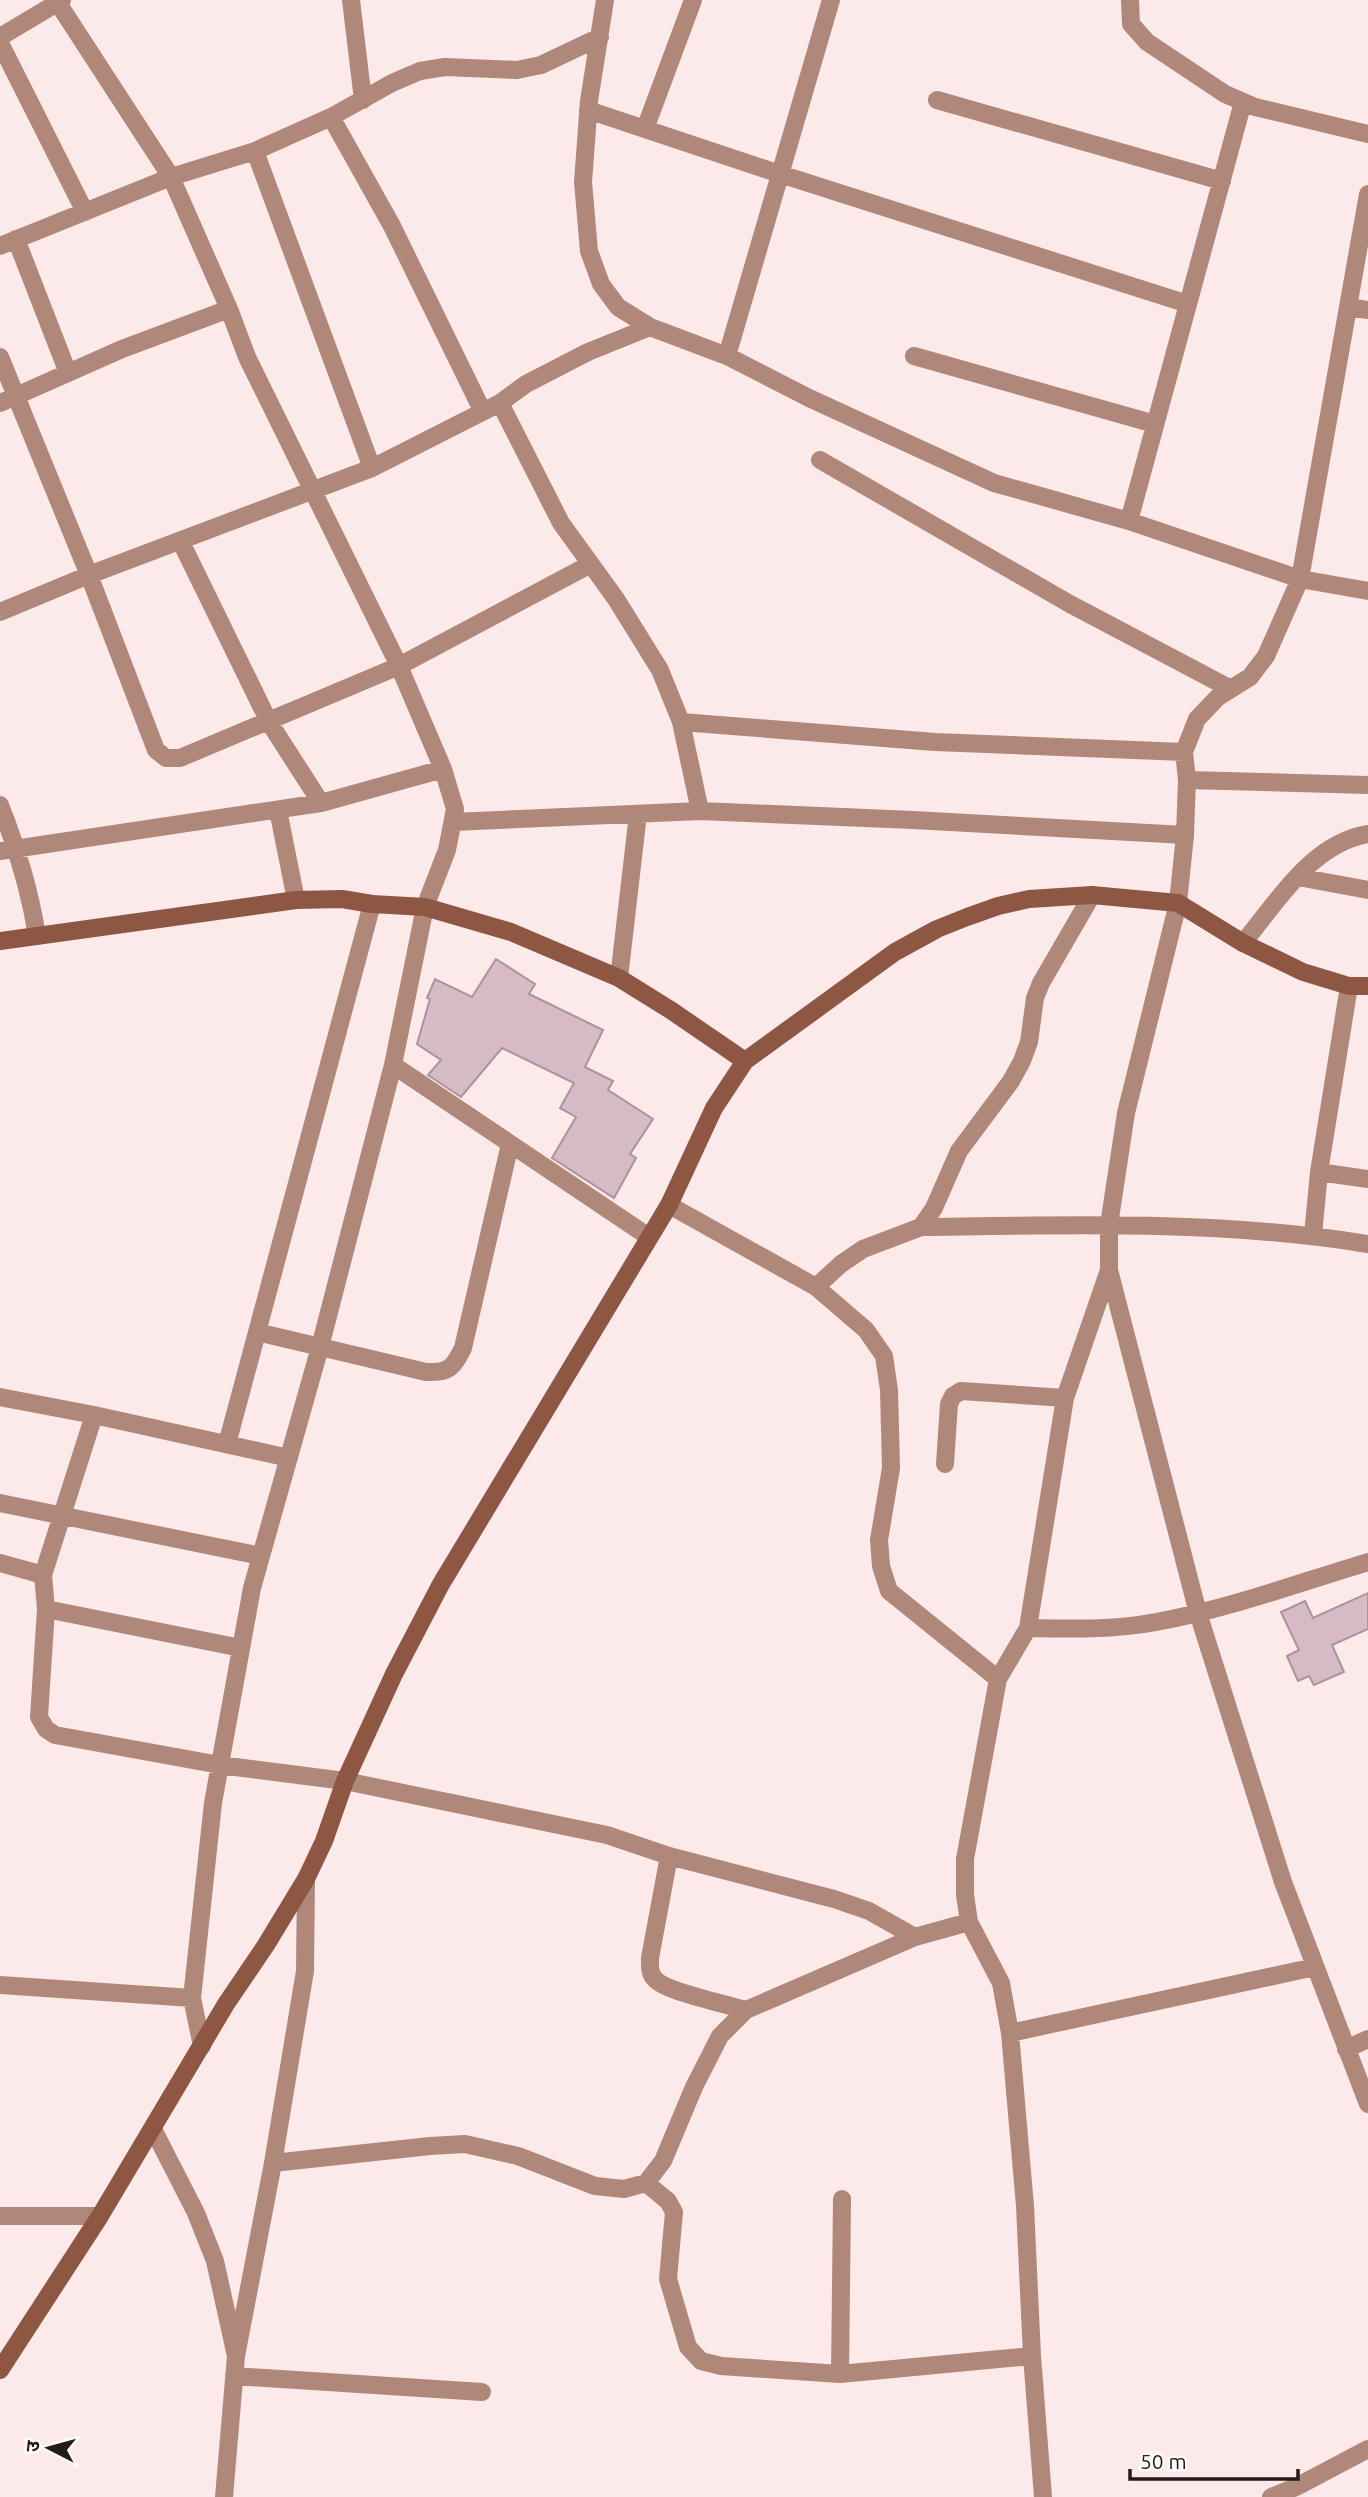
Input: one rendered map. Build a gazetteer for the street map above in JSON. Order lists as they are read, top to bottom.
{
  "scale_bar": "50 m",
  "north": "left"
}
